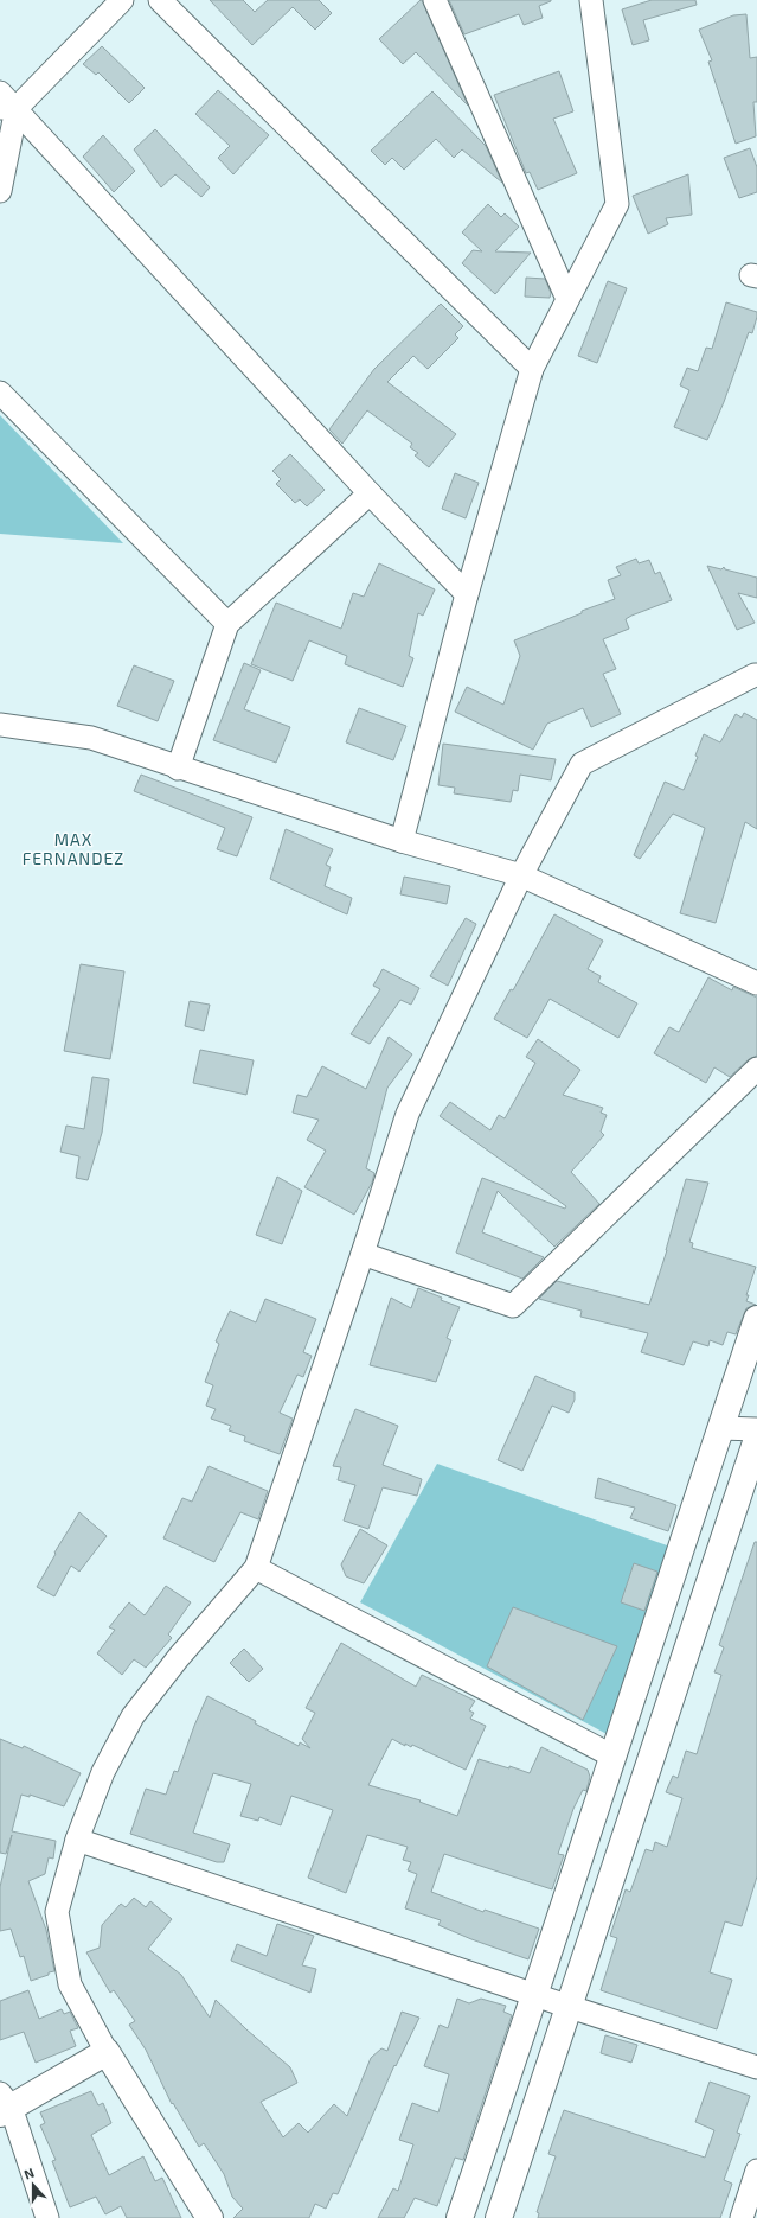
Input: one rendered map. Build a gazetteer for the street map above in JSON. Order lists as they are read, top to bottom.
{
  "districts": ["MAX FERNANDEZ"],
  "north": "top"
}
